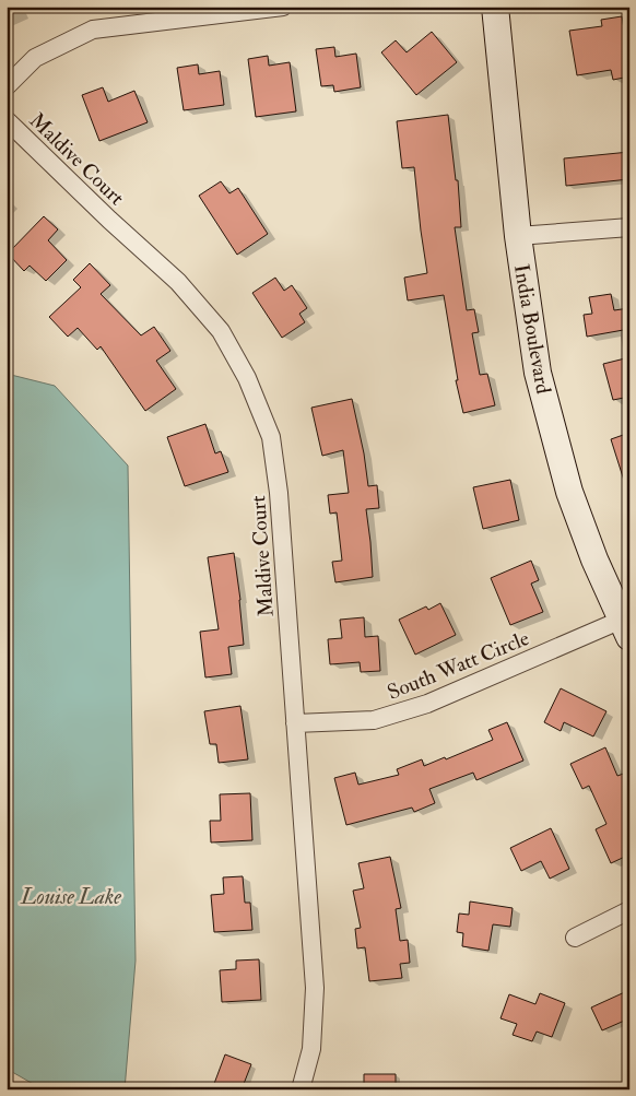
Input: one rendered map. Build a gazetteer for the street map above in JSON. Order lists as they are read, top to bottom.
{
  "streets": {
    "street": ["Maldive Court", "India Boulevard", "South Watt Circle"]
  },
  "crossings": [
    ["Maldive Court", "South Watt Circle"],
    ["India Boulevard", "South Watt Circle"]
  ],
  "water": ["Louise Lake"]
}
